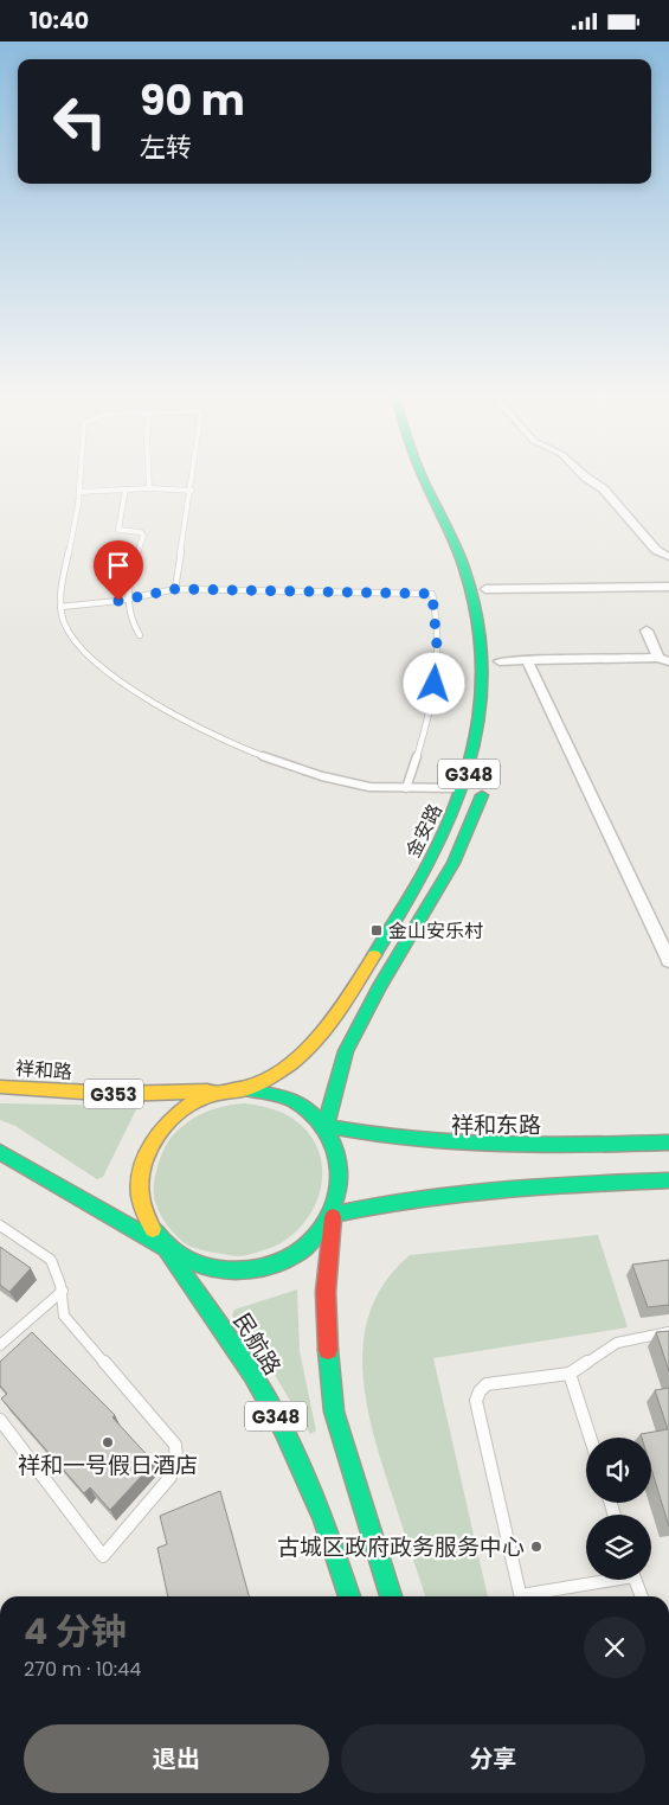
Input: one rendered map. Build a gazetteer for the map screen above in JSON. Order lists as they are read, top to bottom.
{
  "streets": {
    "main road": [
      "G348",
      "金安路",
      "祥和路",
      "G353",
      "祥和东路",
      "民航路"
    ]
  },
  "crossings": [
    ["G348", "金安路"],
    ["G348", "祥和路"],
    ["G348", "祥和东路"],
    ["G348", "民航路"],
    ["金安路", "祥和路"],
    ["金安路", "祥和东路"],
    ["金安路", "民航路"],
    ["祥和路", "祥和东路"],
    ["祥和路", "民航路"],
    ["祥和东路", "民航路"]
  ],
  "places": {
    "transit": ["金山安乐村"],
    "other": ["祥和一号假日酒店", "古城区政府政务服务中心"]
  },
  "page": {
    "status": "10:40",
    "turn": ["90 m", "左转"],
    "heading": ["4 分钟", "270 m · 10:44"],
    "buttons": ["退出", "分享"]
  }
}
